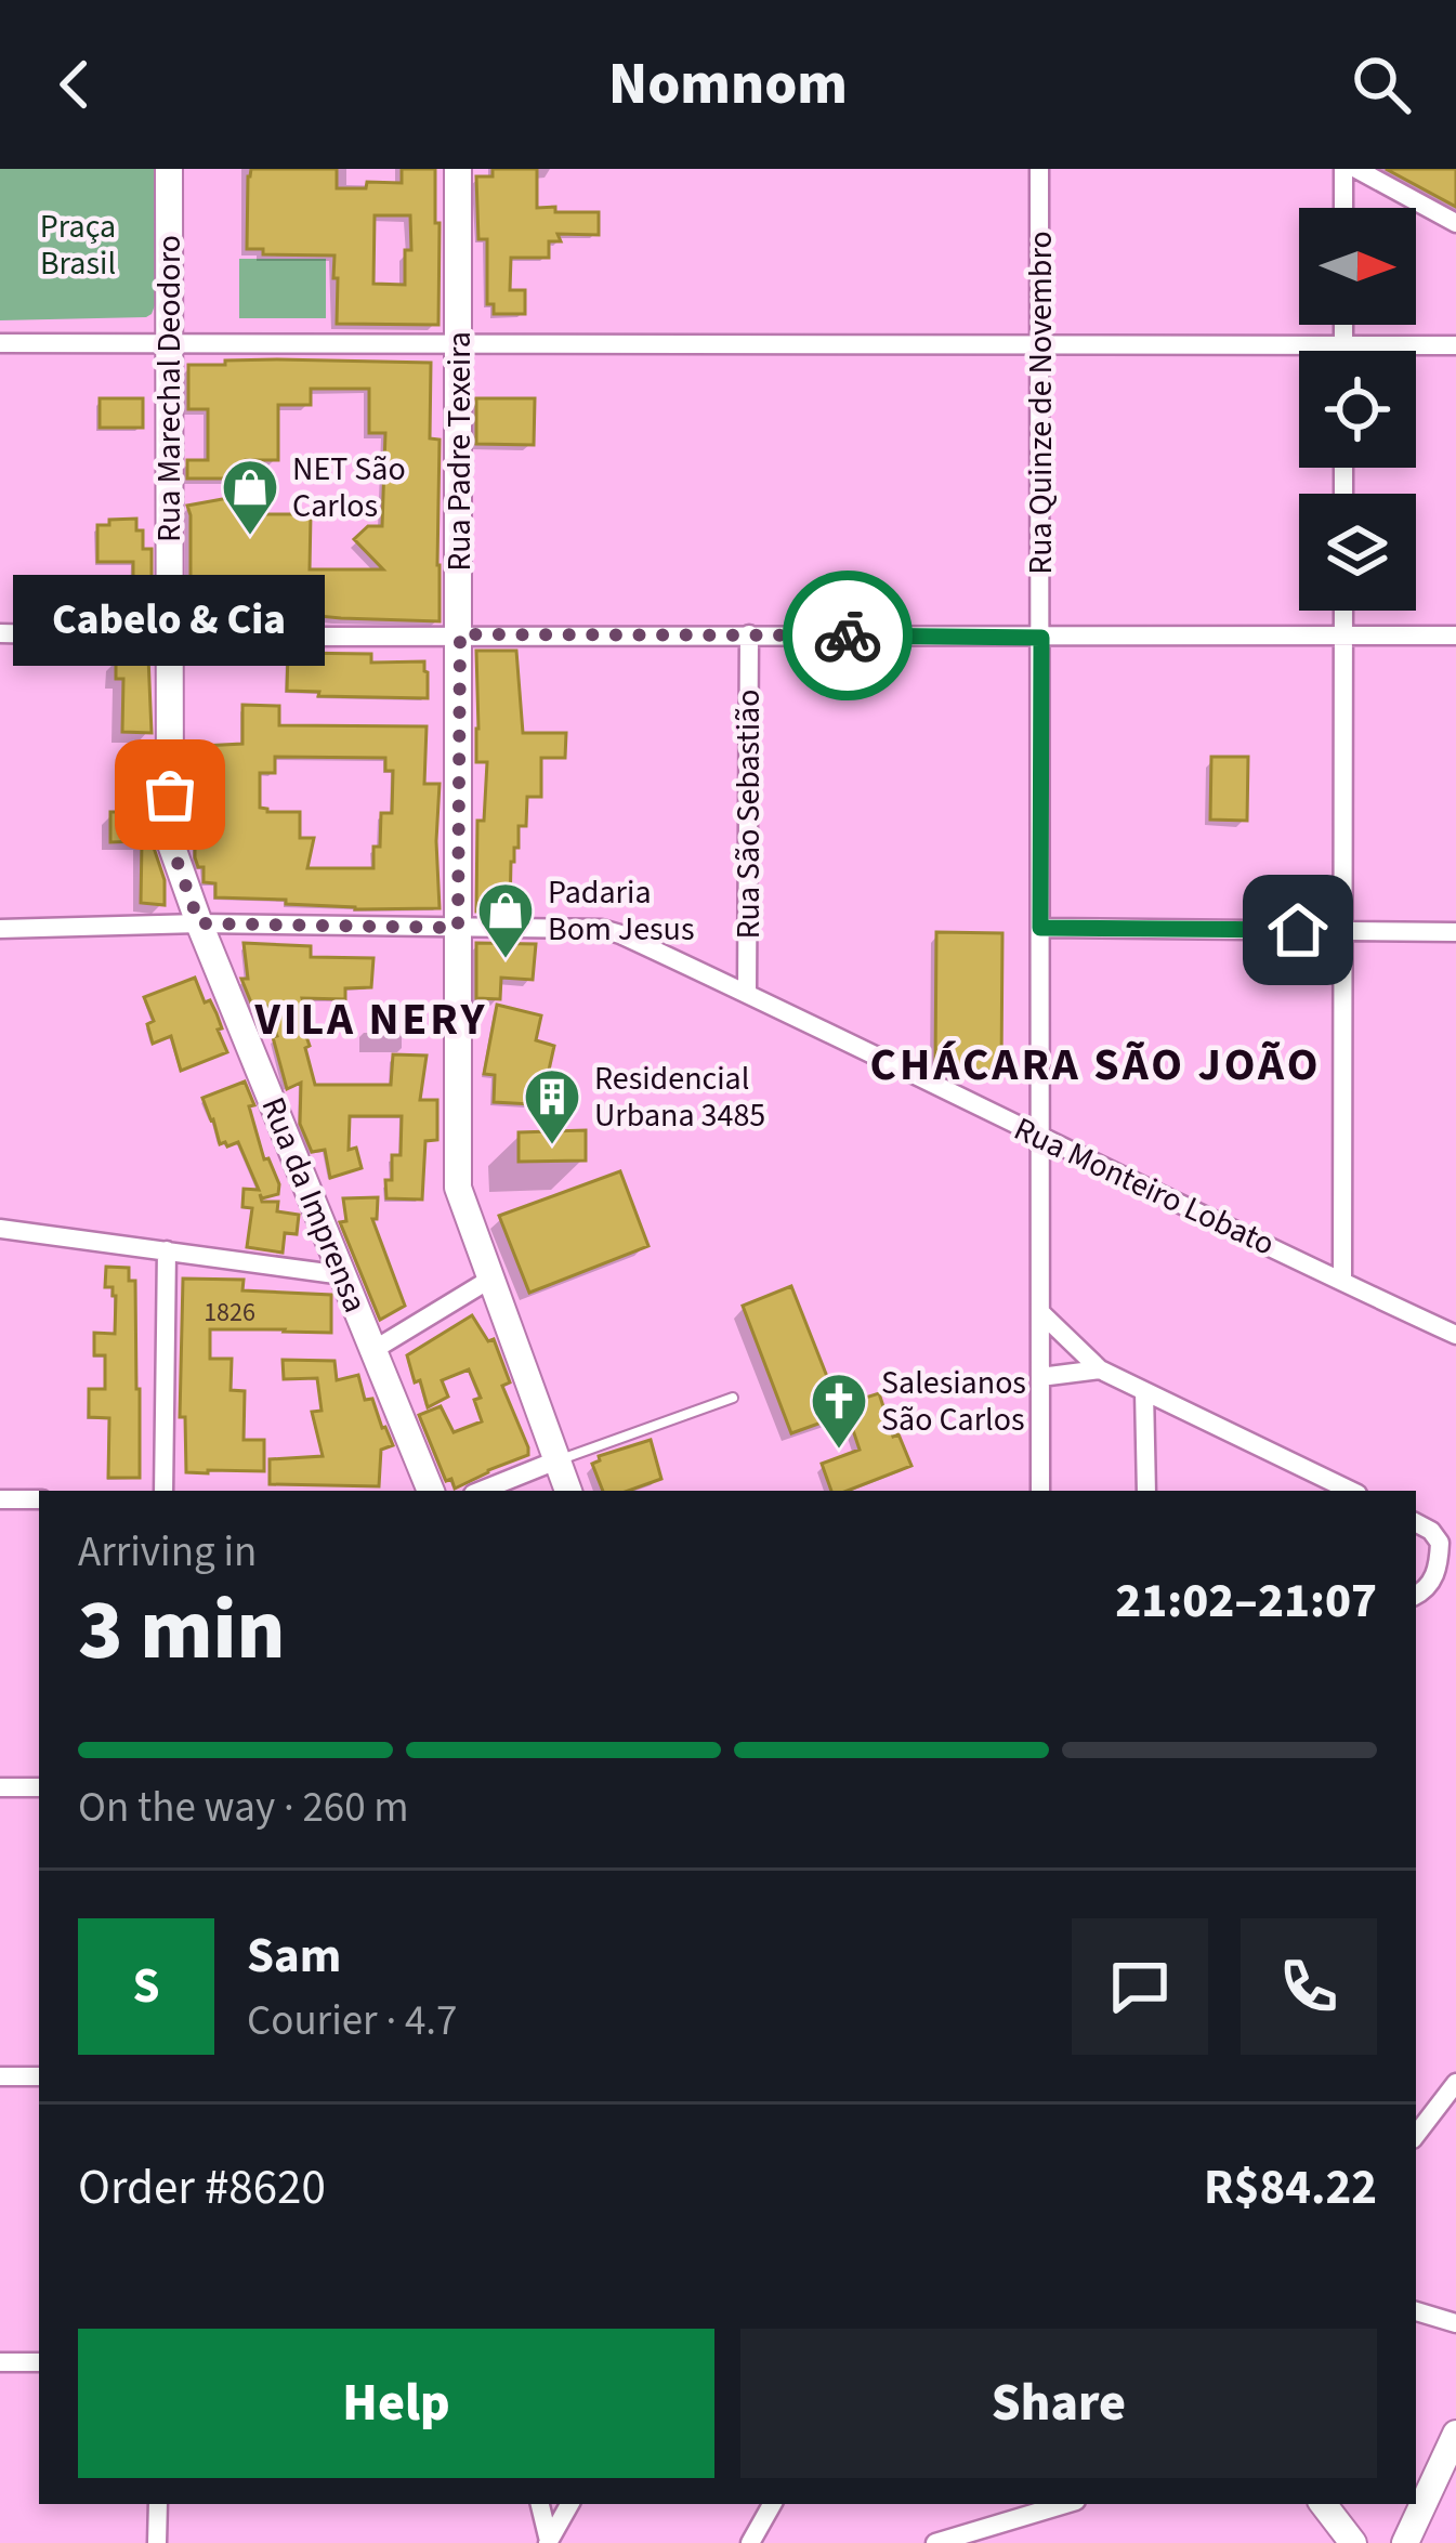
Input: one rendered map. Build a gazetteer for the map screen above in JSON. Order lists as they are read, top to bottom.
{
  "streets": {
    "main road": ["Rua Marechal Deodoro", "Rua Padre Texeira", "Rua da Imprensa"],
    "street": ["Rua Quinze de Novembro", "Rua São Sebastião", "Rua Monteiro Lobato"]
  },
  "crossings": [
    ["Rua Marechal Deodoro", "Rua da Imprensa"],
    ["Rua Quinze de Novembro", "Rua Monteiro Lobato"],
    ["Rua Padre Texeira", "Rua Monteiro Lobato"],
    ["Rua São Sebastião", "Rua Monteiro Lobato"],
    ["Rua Monteiro Lobato", "Rua da Imprensa"]
  ],
  "districts": ["VILA NERY", "CHÁCARA SÃO JOÃO"],
  "parks": ["Praça Brasil"],
  "places": {
    "shop": ["NET São Carlos", "Padaria Bom Jesus"],
    "other": ["Cabelo & Cia"],
    "building": ["Residencial Urbana 3485"],
    "church": ["Salesianos São Carlos"]
  },
  "house_numbers": ["1826"],
  "north": "right",
  "page": {
    "header": "Nomnom",
    "bubble": "Cabelo & Cia",
    "heading": ["3 min", "Arriving in", "21:02–21:07"],
    "panel": [
      "Sam",
      "Courier · 4.7",
      "Order #8620",
      "R$84.22"
    ],
    "bar": "On the way · 260 m",
    "round": "S",
    "buttons": ["Help", "Share"]
  }
}
